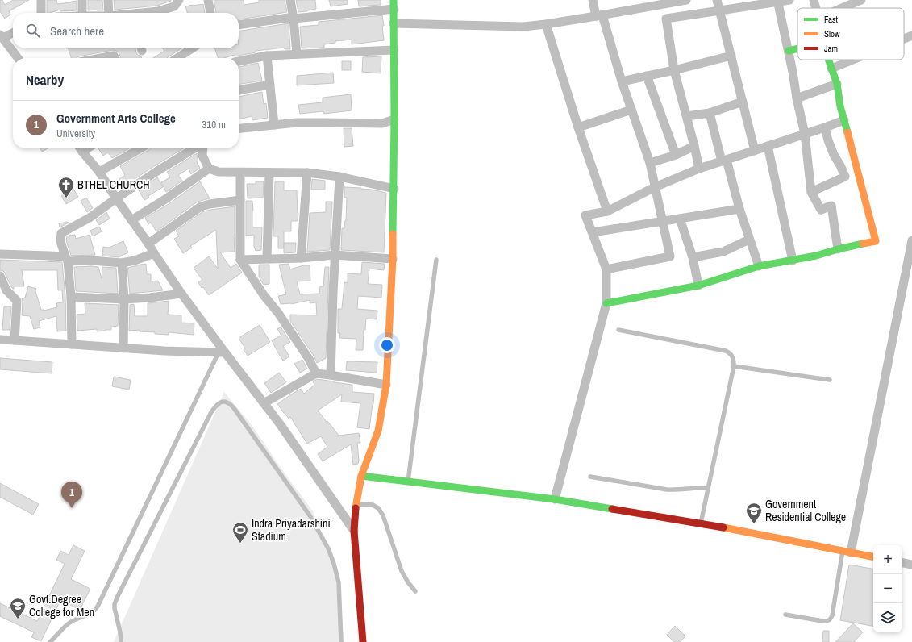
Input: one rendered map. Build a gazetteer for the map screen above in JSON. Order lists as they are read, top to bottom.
{
  "places": {
    "church": ["BTHEL CHURCH"],
    "school or university": ["Government Residential College", "Govt.Degree College for Men"],
    "sports": ["Indra Priyadarshini Stadium"]
  },
  "legend": ["Fast", "Slow", "Jam"],
  "page": {
    "search": "Search here",
    "heading": "Nearby",
    "list": [
      {
        "mark": "1",
        "name": "Government Arts College",
        "note": "University",
        "value": "310 m"
      }
    ],
    "pins": "1",
    "map_buttons": ["+", "−"]
  }
}
